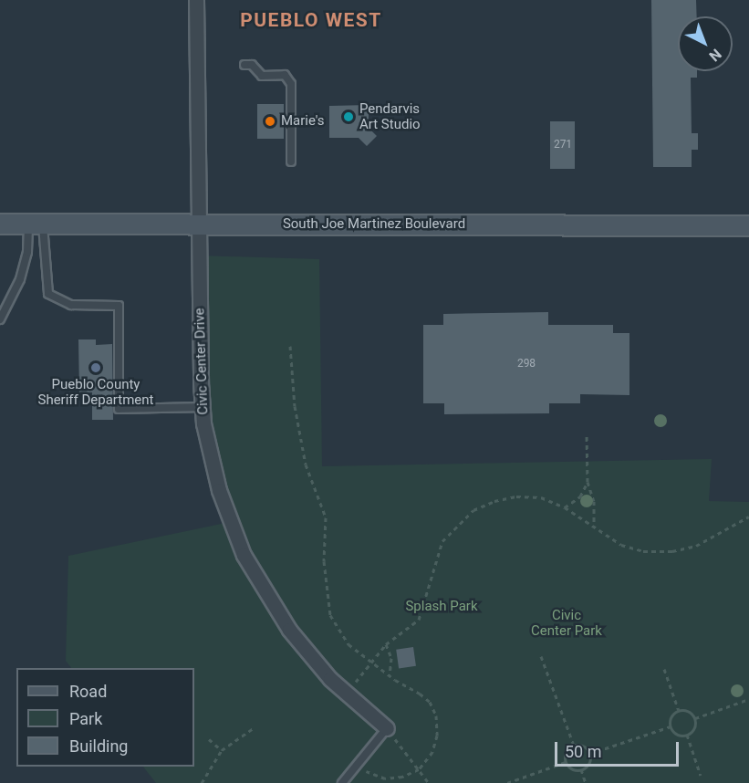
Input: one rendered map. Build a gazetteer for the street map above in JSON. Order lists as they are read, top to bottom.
{
  "streets": {
    "main road": ["South Joe Martinez Boulevard"],
    "street": ["Civic Center Drive"]
  },
  "crossings": [
    ["South Joe Martinez Boulevard", "Civic Center Drive"]
  ],
  "districts": ["PUEBLO WEST"],
  "parks": ["Splash Park", "Civic Center Park"],
  "places": ["Pendarvis Art Studio", "Marie's", "Pueblo County Sheriff Department"],
  "house_numbers": ["271", "298"],
  "legend": ["Road", "Park", "Building"],
  "scale_bar": "50 m",
  "north": "bottom right"
}
